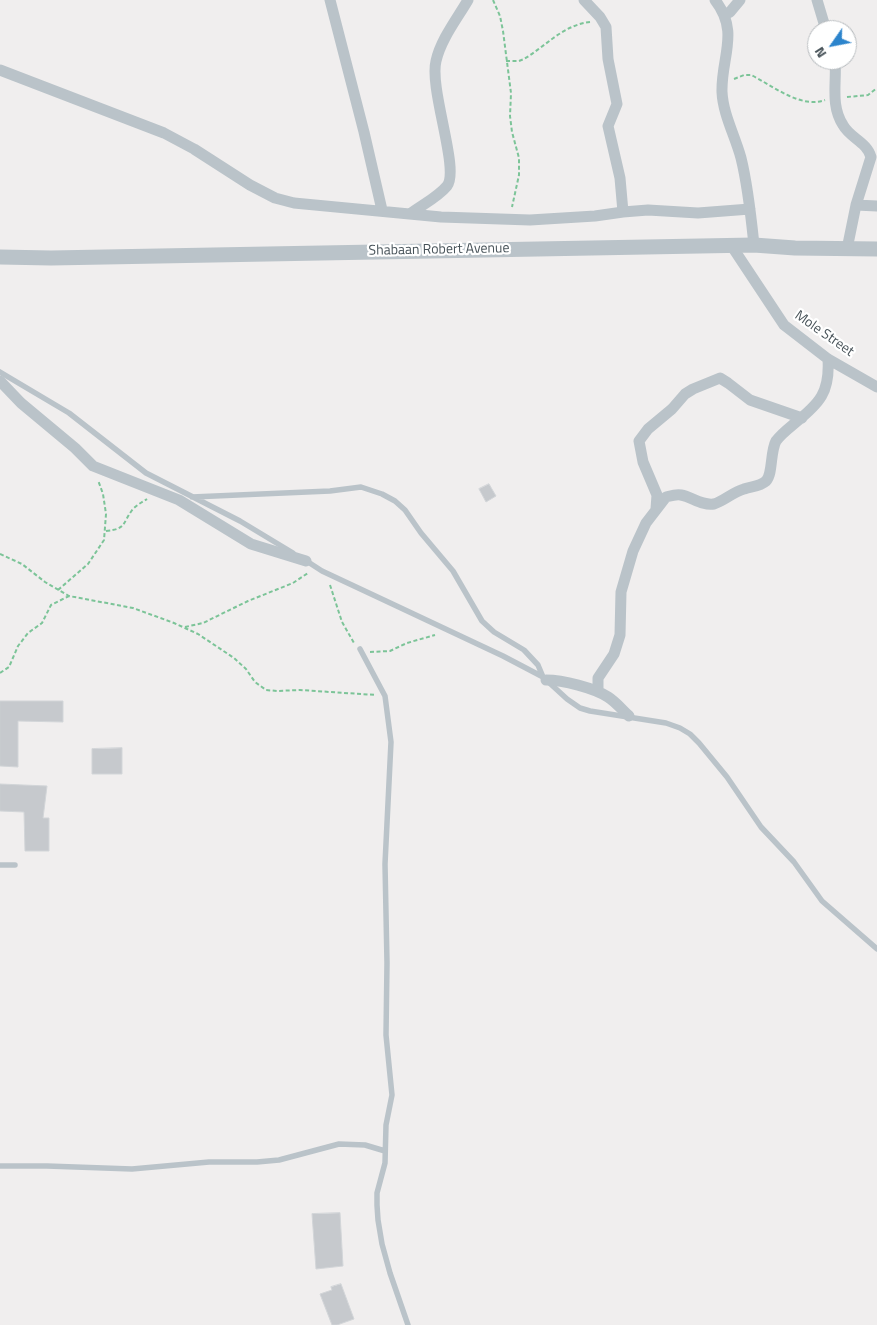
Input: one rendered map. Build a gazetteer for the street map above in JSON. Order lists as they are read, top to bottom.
{
  "streets": {
    "street": ["Shabaan Robert Avenue", "Mole Street"]
  },
  "crossings": [
    ["Shabaan Robert Avenue", "Mole Street"]
  ],
  "north": "bottom left"
}
